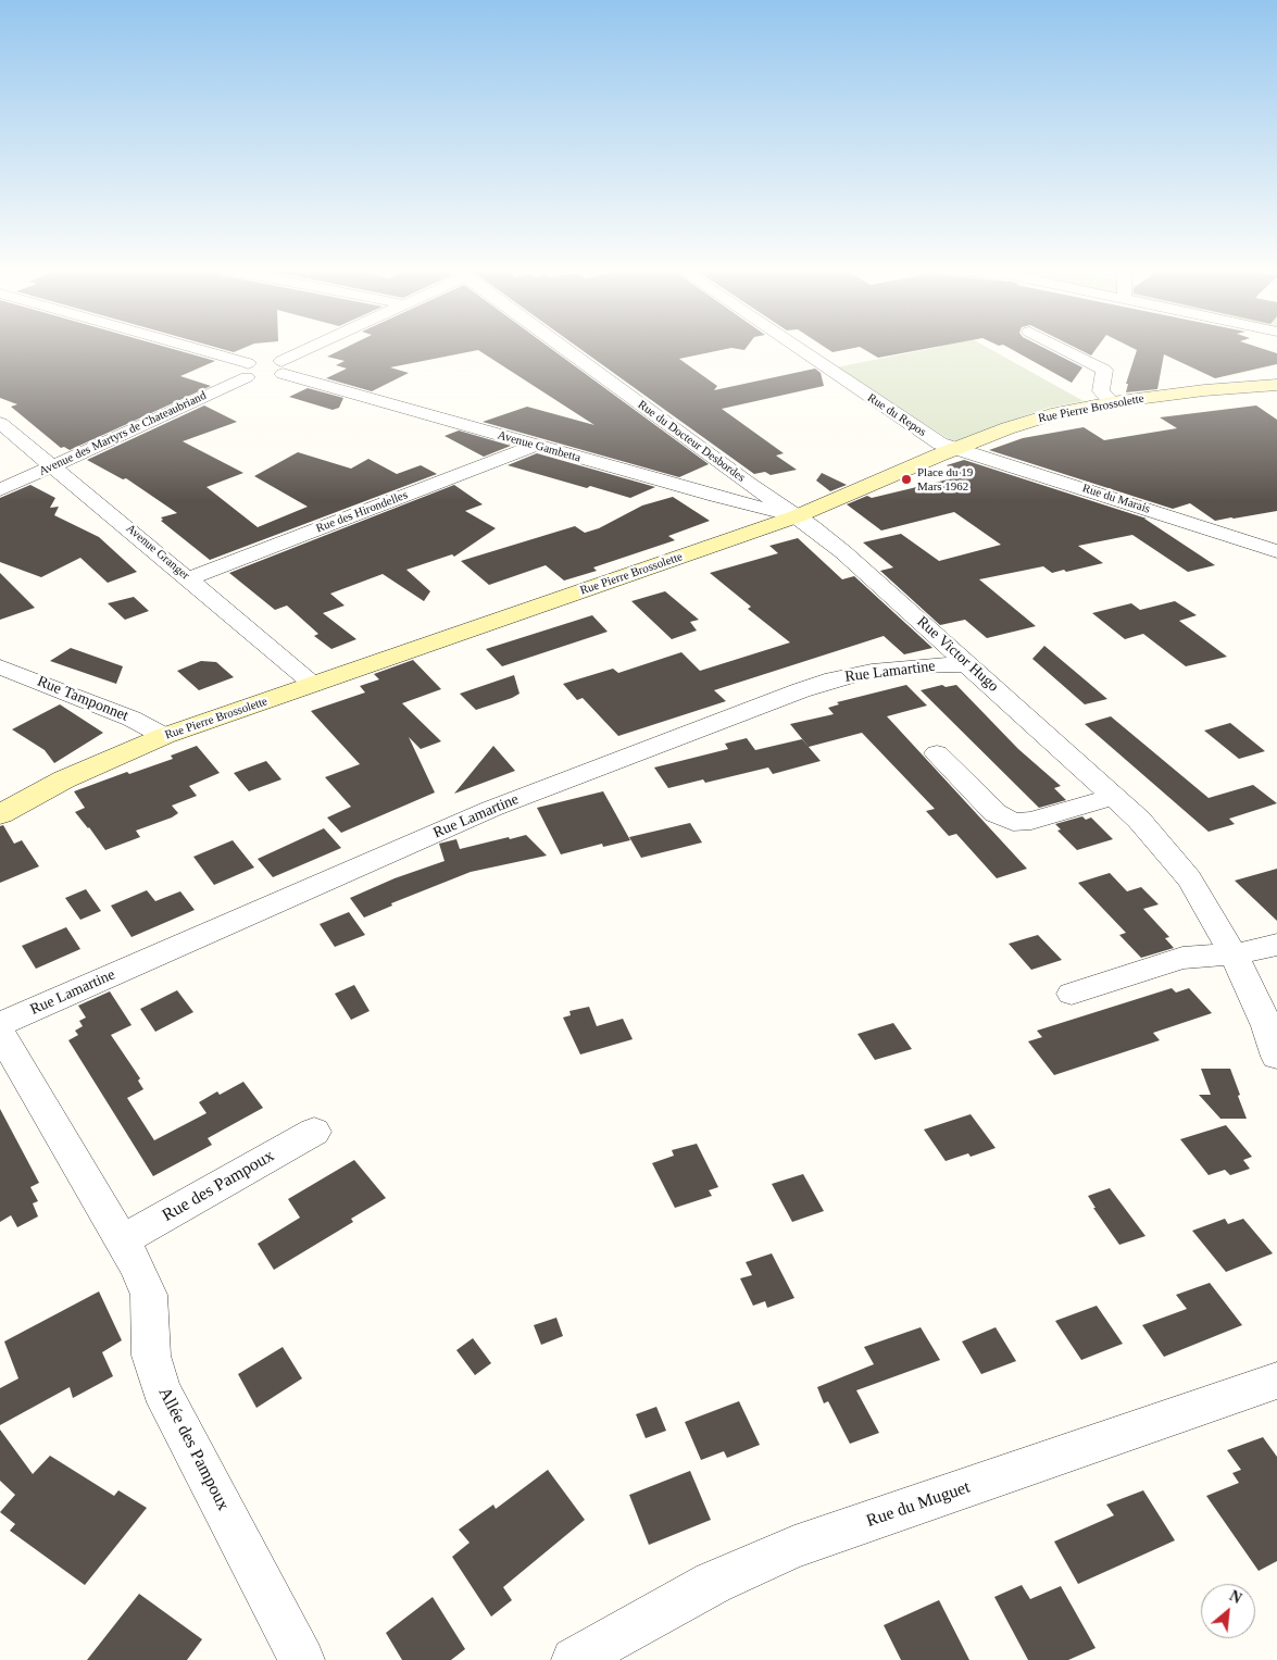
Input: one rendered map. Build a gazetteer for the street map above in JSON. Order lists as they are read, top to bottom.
{
  "streets": {
    "street": [
      "Rue Pierre Brossolette",
      "Rue du Repos",
      "Avenue des Martyrs de Chateaubriand",
      "Rue du Docteur Desbordes",
      "Avenue Gambetta",
      "Rue du Marais",
      "Rue des Hirondelles",
      "Avenue Granger",
      "Rue Victor Hugo",
      "Rue Lamartine",
      "Rue Tamponnet",
      "Rue des Pampoux",
      "Allée des Pampoux",
      "Rue du Muguet"
    ]
  },
  "crossings": [
    ["Rue Pierre Brossolette", "Rue du Repos"],
    ["Rue Pierre Brossolette", "Rue du Docteur Desbordes"],
    ["Rue Pierre Brossolette", "Avenue Gambetta"],
    ["Rue Pierre Brossolette", "Rue du Marais"],
    ["Rue Pierre Brossolette", "Avenue Granger"],
    ["Rue Pierre Brossolette", "Rue Victor Hugo"],
    ["Rue Pierre Brossolette", "Rue Tamponnet"],
    ["Rue du Repos", "Rue du Marais"],
    ["Avenue des Martyrs de Chateaubriand", "Avenue Gambetta"],
    ["Avenue des Martyrs de Chateaubriand", "Avenue Granger"],
    ["Rue du Docteur Desbordes", "Avenue Gambetta"],
    ["Rue du Docteur Desbordes", "Rue Victor Hugo"],
    ["Avenue Gambetta", "Rue des Hirondelles"],
    ["Avenue Gambetta", "Rue Victor Hugo"],
    ["Rue des Hirondelles", "Avenue Granger"],
    ["Rue Victor Hugo", "Rue Lamartine"],
    ["Rue des Pampoux", "Allée des Pampoux"]
  ],
  "places": ["Place du 19 Mars 1962"],
  "north": "top right"
}
